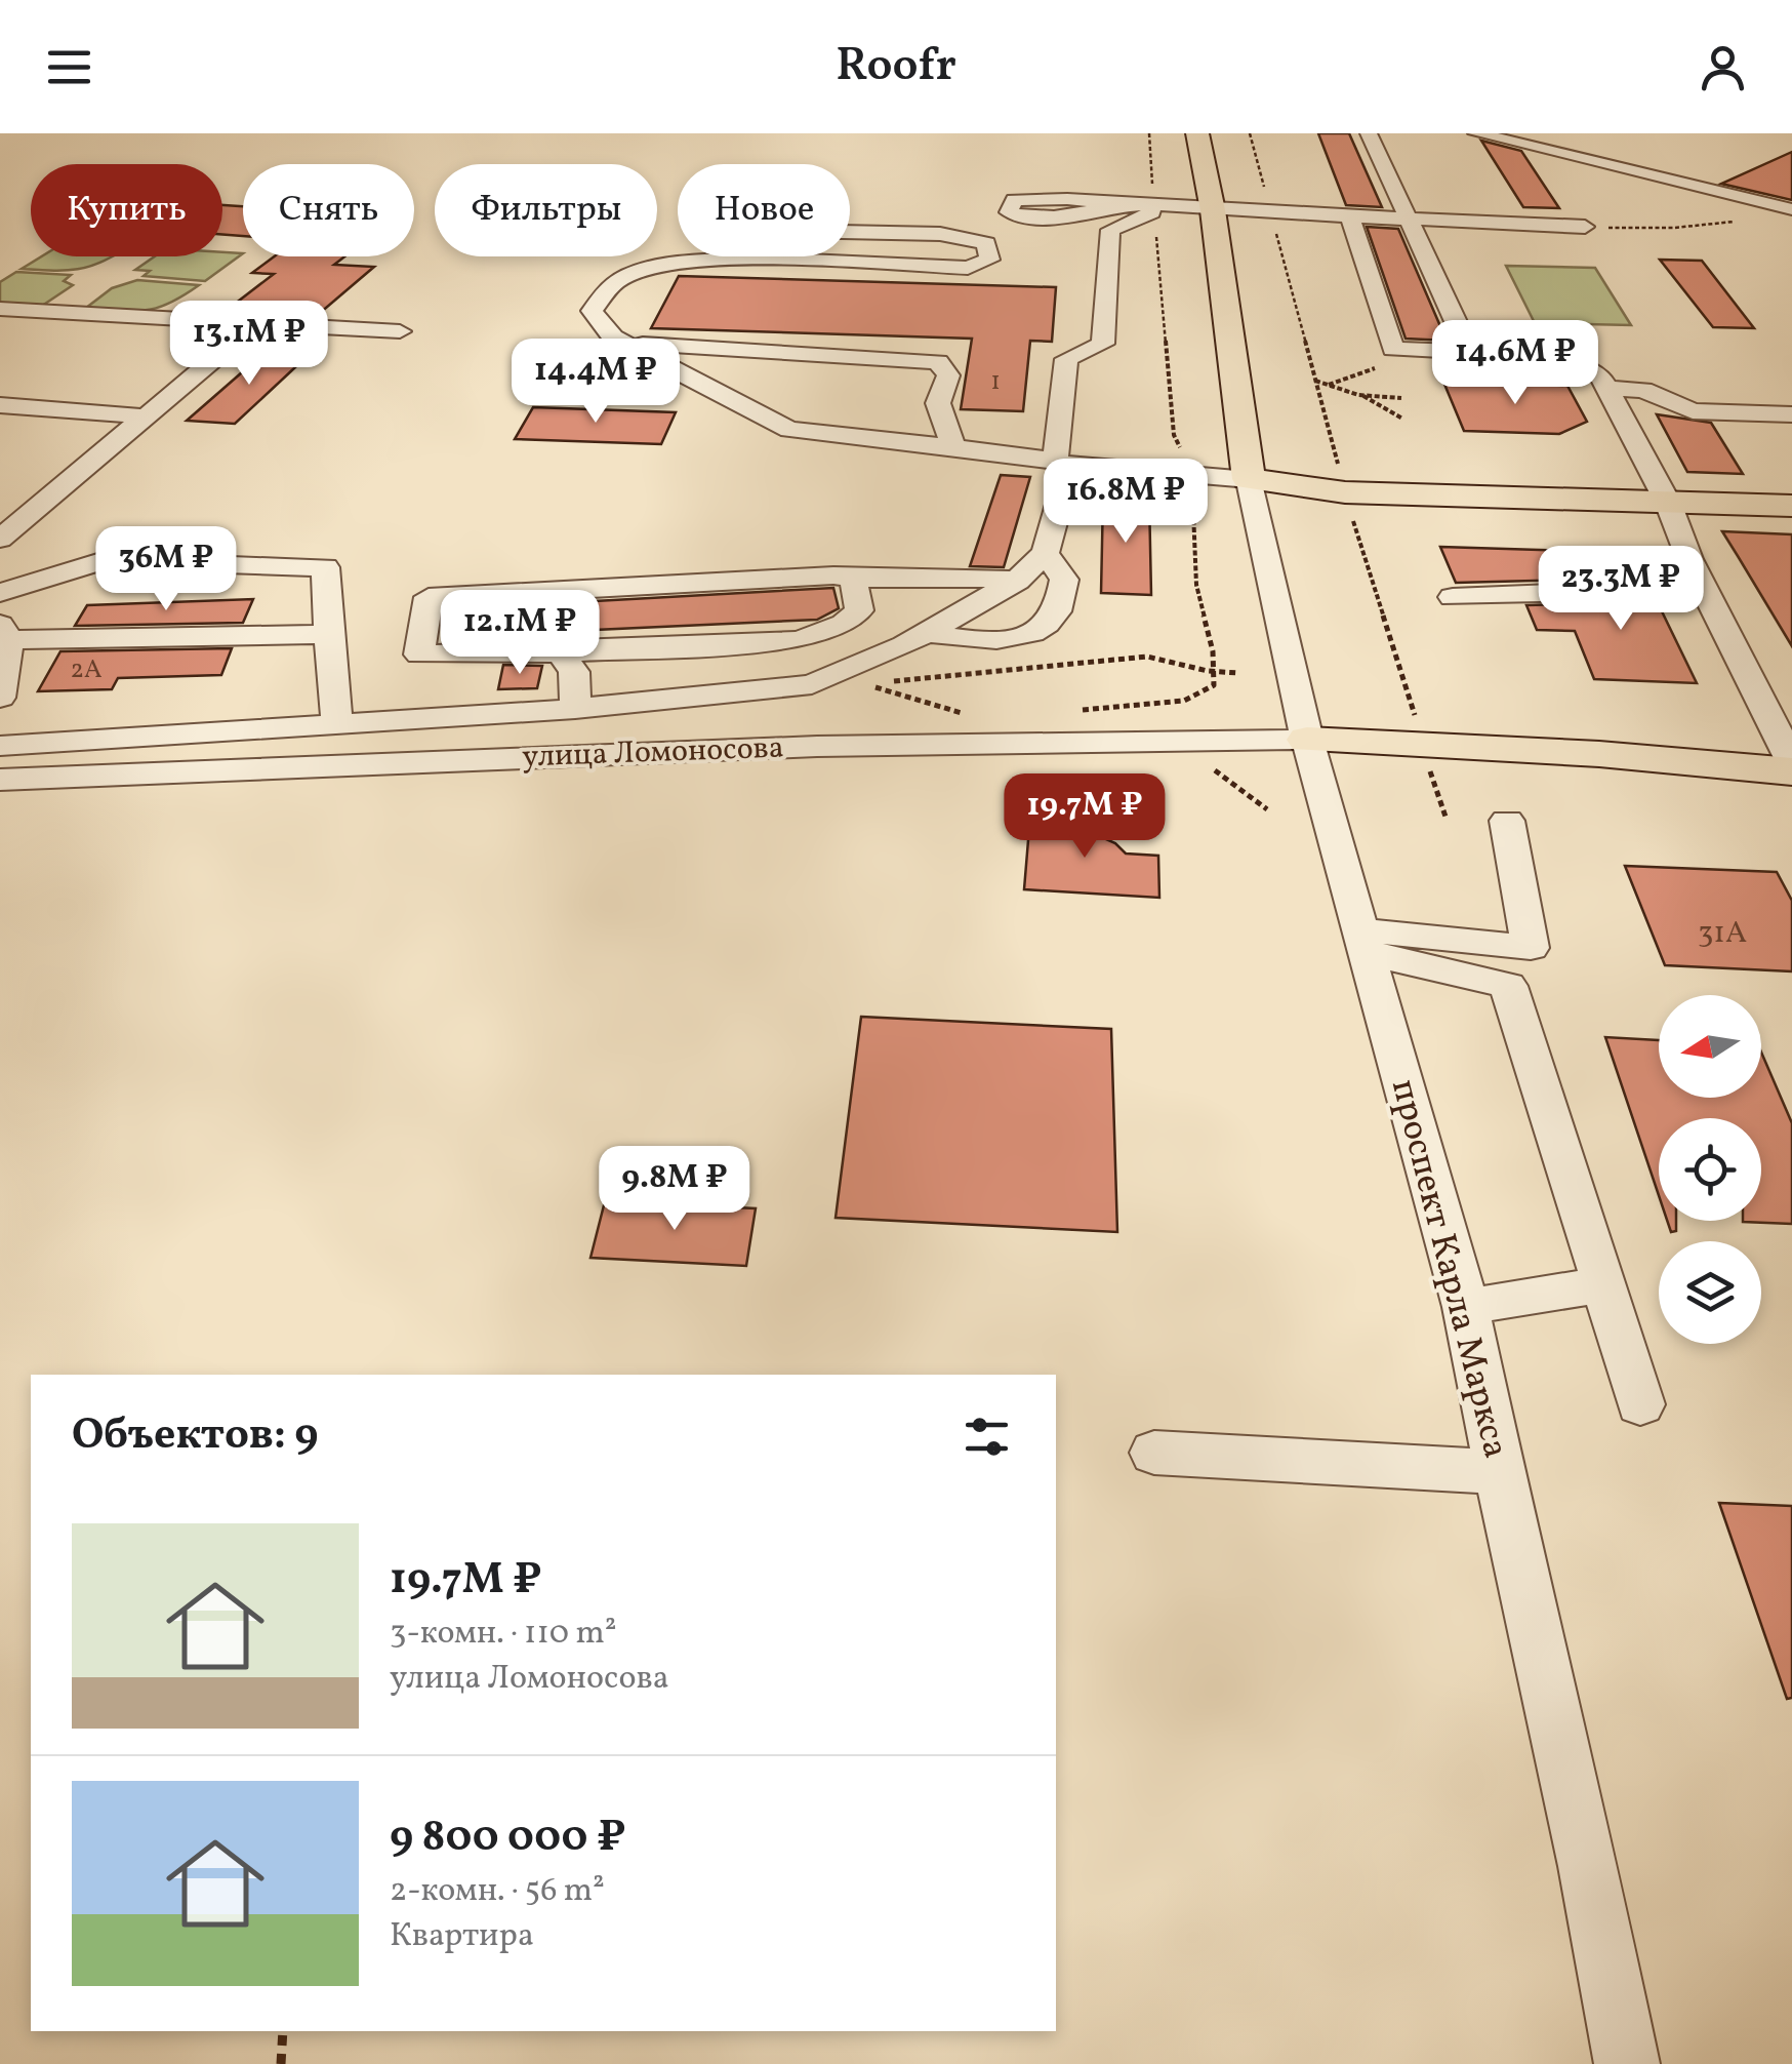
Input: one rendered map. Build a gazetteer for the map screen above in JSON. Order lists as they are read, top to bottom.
{
  "streets": {
    "main road": ["проспект Карла Маркса"],
    "street": ["улица Ломоносова"]
  },
  "crossings": [
    ["улица Ломоносова", "проспект Карла Маркса"]
  ],
  "house_numbers": ["1", "2А", "31А"],
  "north": "left",
  "page": {
    "header": "Roofr",
    "chip": [
      "Купить",
      "Снять",
      "Фильтры",
      "Новое"
    ],
    "price": [
      "13.1M ₽",
      "14.6M ₽",
      "14.4M ₽",
      "16.8M ₽",
      "36M ₽",
      "23.3M ₽",
      "12.1M ₽",
      "19.7M ₽",
      "9.8M ₽"
    ],
    "heading": "Объектов: 9",
    "list": [
      {
        "name": "19.7M ₽",
        "note": "3-комн. · 110 m² · улица Ломоносова"
      },
      {
        "name": "9 800 000 ₽",
        "note": "2-комн. · 56 m² · Квартира"
      }
    ]
  }
}
